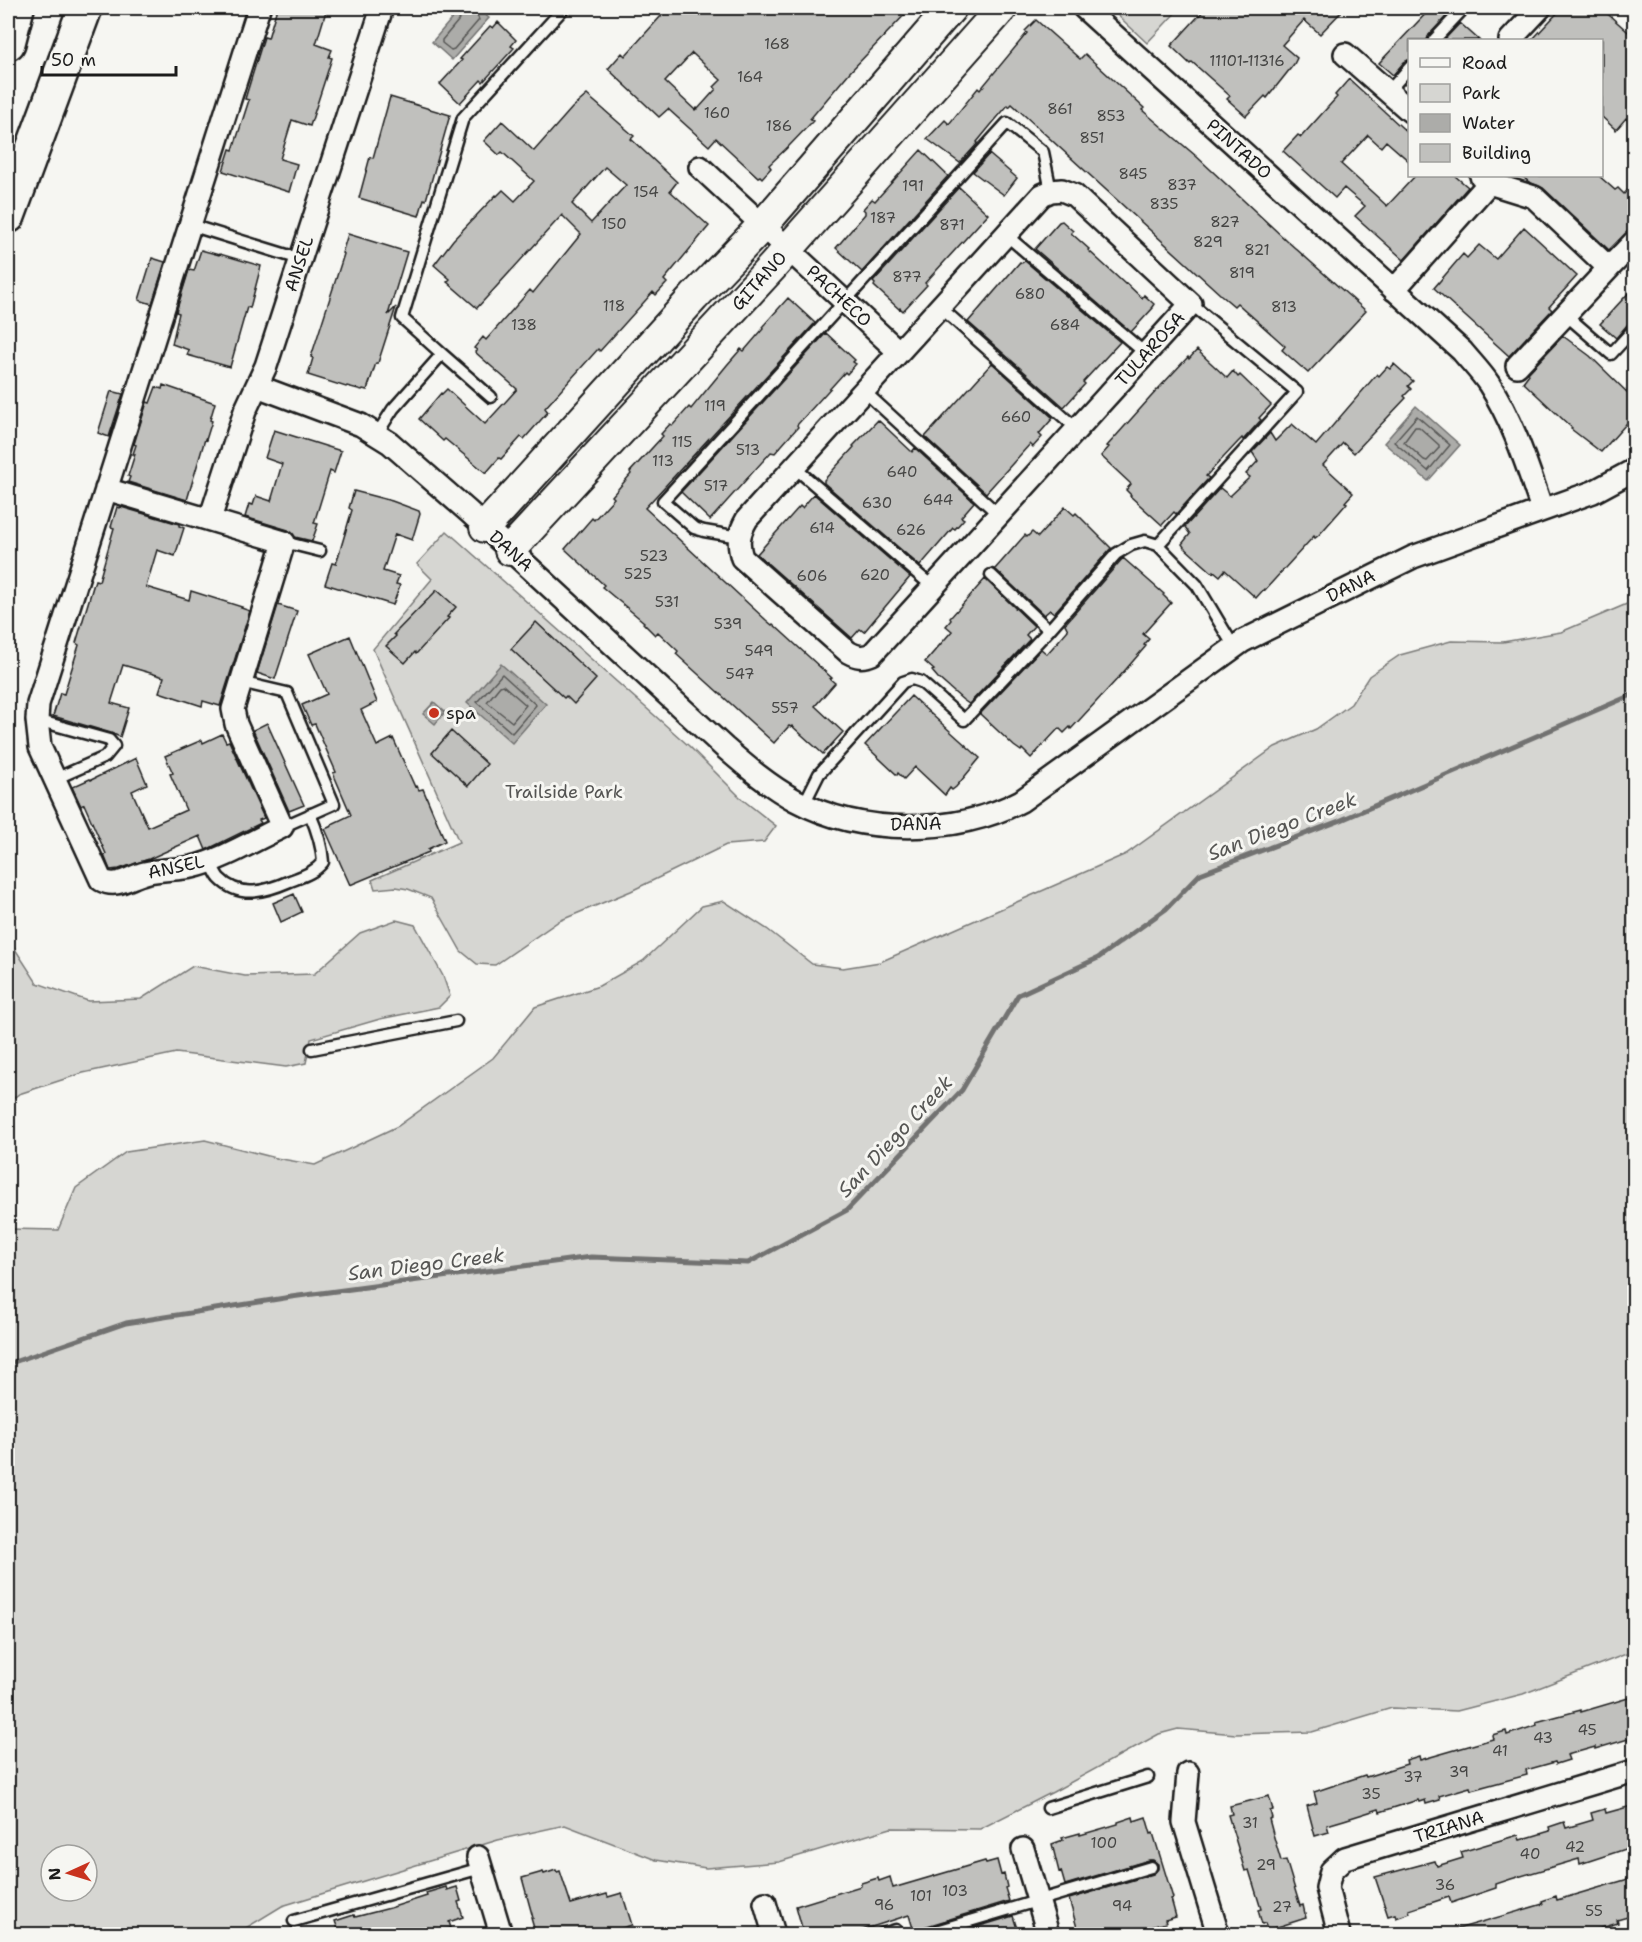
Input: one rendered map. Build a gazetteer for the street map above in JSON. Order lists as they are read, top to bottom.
{
  "streets": {
    "street": [
      "PINTADO",
      "ANSEL",
      "GITANO",
      "PACHECO",
      "TULAROSA",
      "DANA",
      "TRIANA"
    ]
  },
  "crossings": [
    ["PINTADO", "DANA"],
    ["ANSEL", "DANA"],
    ["GITANO", "PACHECO"],
    ["GITANO", "DANA"]
  ],
  "water": ["San Diego Creek"],
  "parks": ["Trailside Park"],
  "places": ["spa"],
  "house_numbers": [
    "168",
    "11101-11316",
    "164",
    "861",
    "160",
    "853",
    "186",
    "851",
    "845",
    "837",
    "191",
    "154",
    "835",
    "187",
    "827",
    "150",
    "871",
    "829",
    "821",
    "819",
    "877",
    "680",
    "118",
    "813",
    "138",
    "684",
    "119",
    "660",
    "115",
    "513",
    "113",
    "640",
    "517",
    "644",
    "630",
    "614",
    "626",
    "523",
    "525",
    "620",
    "606",
    "531",
    "539",
    "549",
    "547",
    "557",
    "45",
    "43",
    "41",
    "39",
    "37",
    "35",
    "31",
    "100",
    "42",
    "40",
    "29",
    "36",
    "103",
    "101",
    "96",
    "94",
    "27",
    "55"
  ],
  "legend": [
    "Road",
    "Park",
    "Water",
    "Building"
  ],
  "scale_bar": "50 m",
  "north": "left"
}
